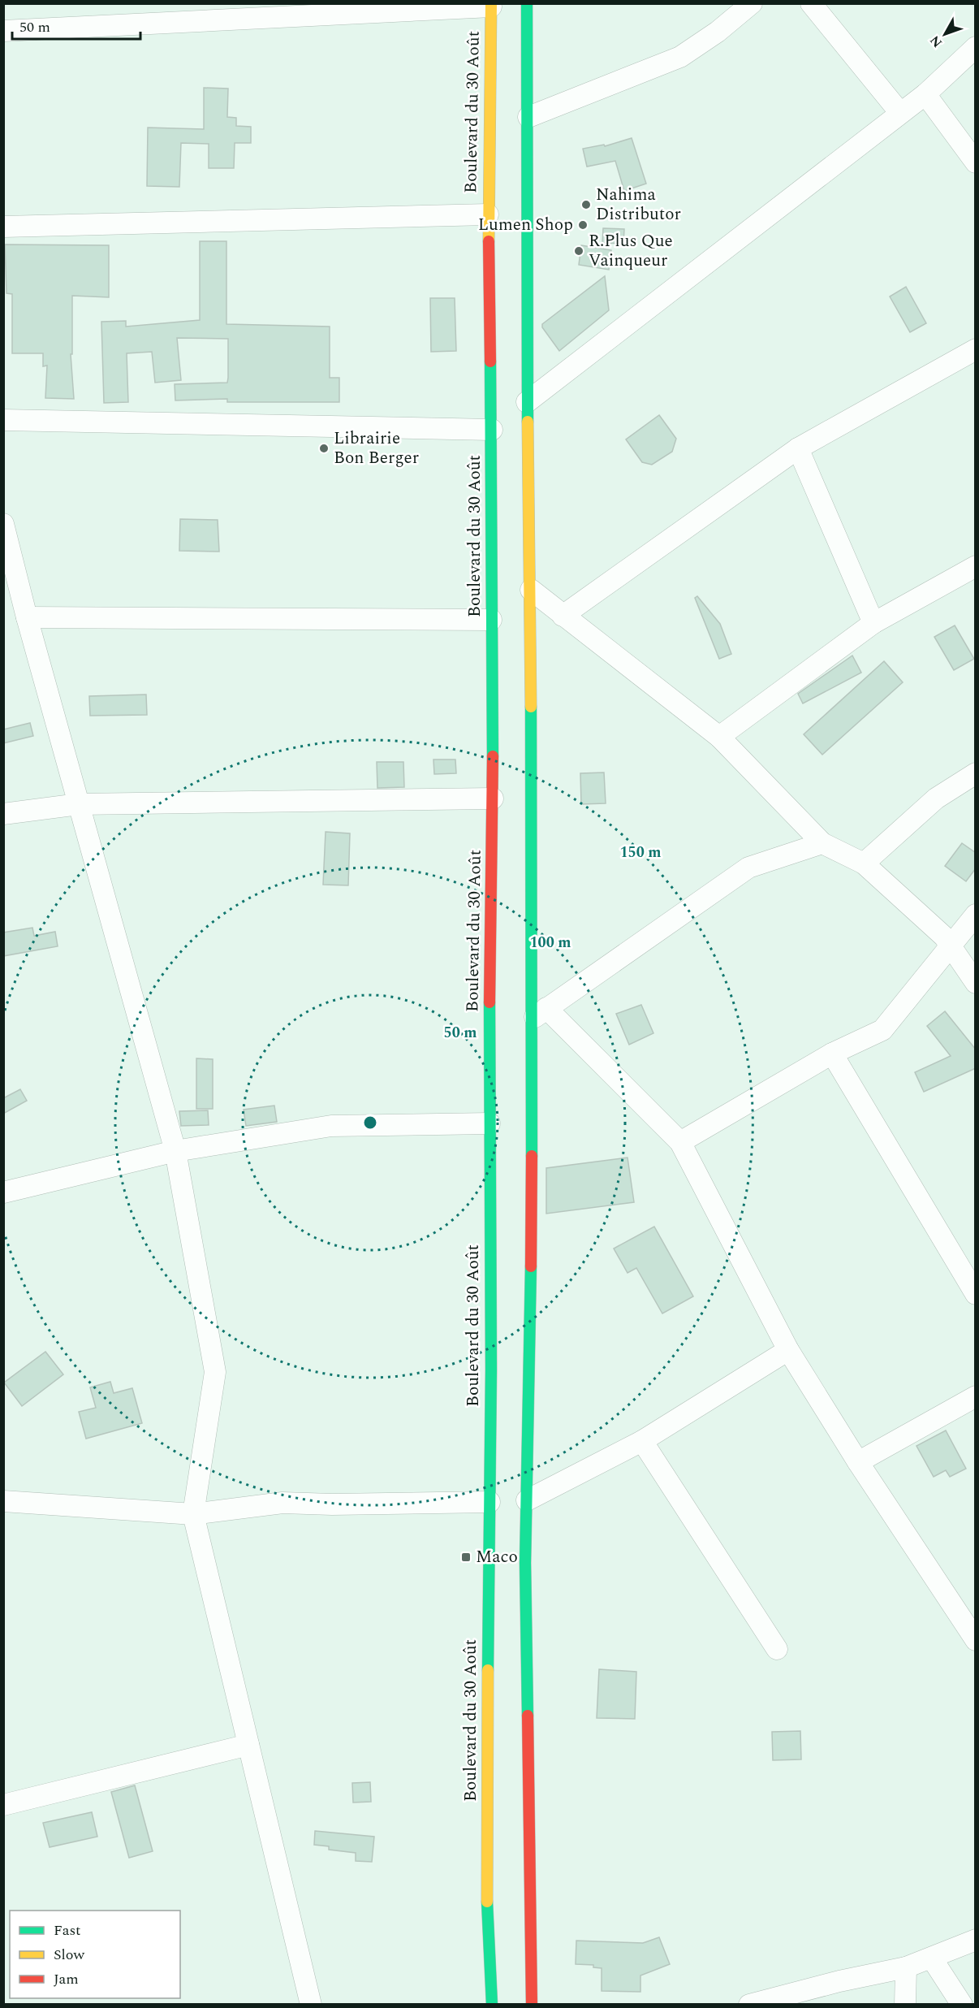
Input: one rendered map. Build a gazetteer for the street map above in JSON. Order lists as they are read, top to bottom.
{
  "streets": {
    "highway": ["Boulevard du 30 Août"]
  },
  "places": {
    "other": [
      "Nahima Distributor",
      "Lumen Shop",
      "R.Plus Que Vainqueur",
      "Librairie Bon Berger"
    ],
    "transit": ["Maco"]
  },
  "legend": ["Fast", "Slow", "Jam"],
  "scale_bar": "50 m",
  "north": "bottom left",
  "rings": ["150 m", "100 m", "50 m"]
}
